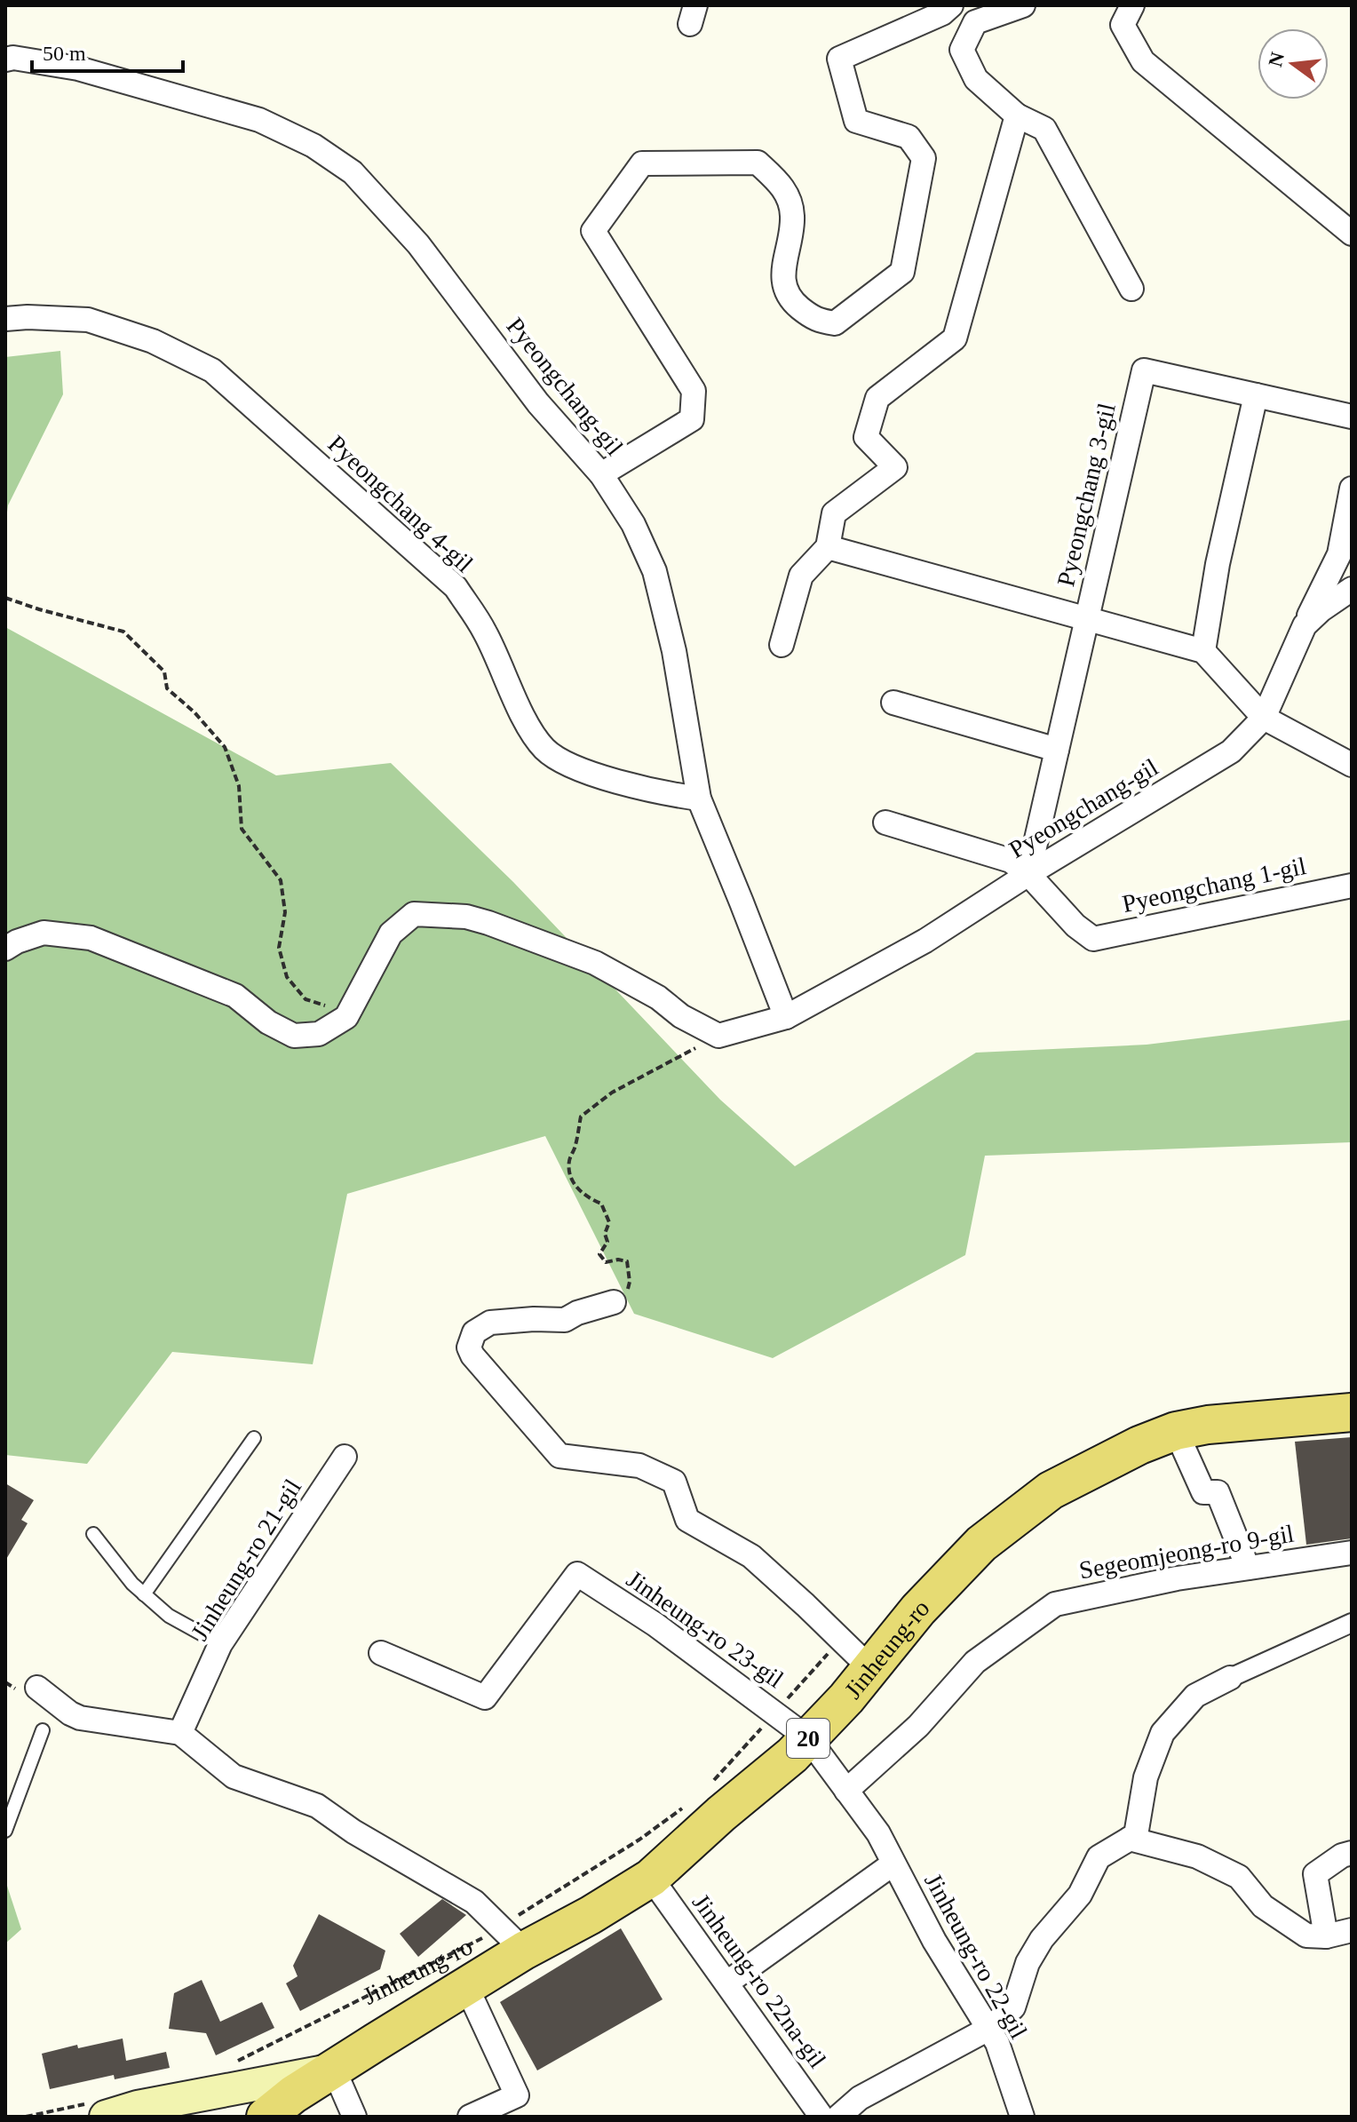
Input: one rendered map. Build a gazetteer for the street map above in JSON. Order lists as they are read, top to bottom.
{
  "streets": {
    "main road": ["Jinheung-ro", "20"],
    "street": [
      "Pyeongchang-gil",
      "Pyeongchang 3-gil",
      "Pyeongchang 4-gil",
      "Pyeongchang 1-gil",
      "Segeomjeong-ro 9-gil",
      "Jinheung-ro 21-gil",
      "Jinheung-ro 23-gil",
      "Jinheung-ro 22-gil",
      "Jinheung-ro 22na-gil"
    ]
  },
  "crossings": [
    ["Pyeongchang-gil", "Pyeongchang 3-gil"],
    ["Pyeongchang-gil", "Pyeongchang 4-gil"],
    ["Pyeongchang-gil", "Pyeongchang 1-gil"],
    ["Pyeongchang 3-gil", "Pyeongchang 1-gil"],
    ["Segeomjeong-ro 9-gil", "Jinheung-ro 22-gil"],
    ["Jinheung-ro 23-gil", "Jinheung-ro"],
    ["Jinheung-ro 23-gil", "Jinheung-ro 22-gil"],
    ["Jinheung-ro", "Jinheung-ro 22-gil"],
    ["Jinheung-ro", "Jinheung-ro 22na-gil"],
    ["Jinheung-ro 22-gil", "Jinheung-ro 22na-gil"]
  ],
  "scale_bar": "50 m",
  "north": "left"
}
